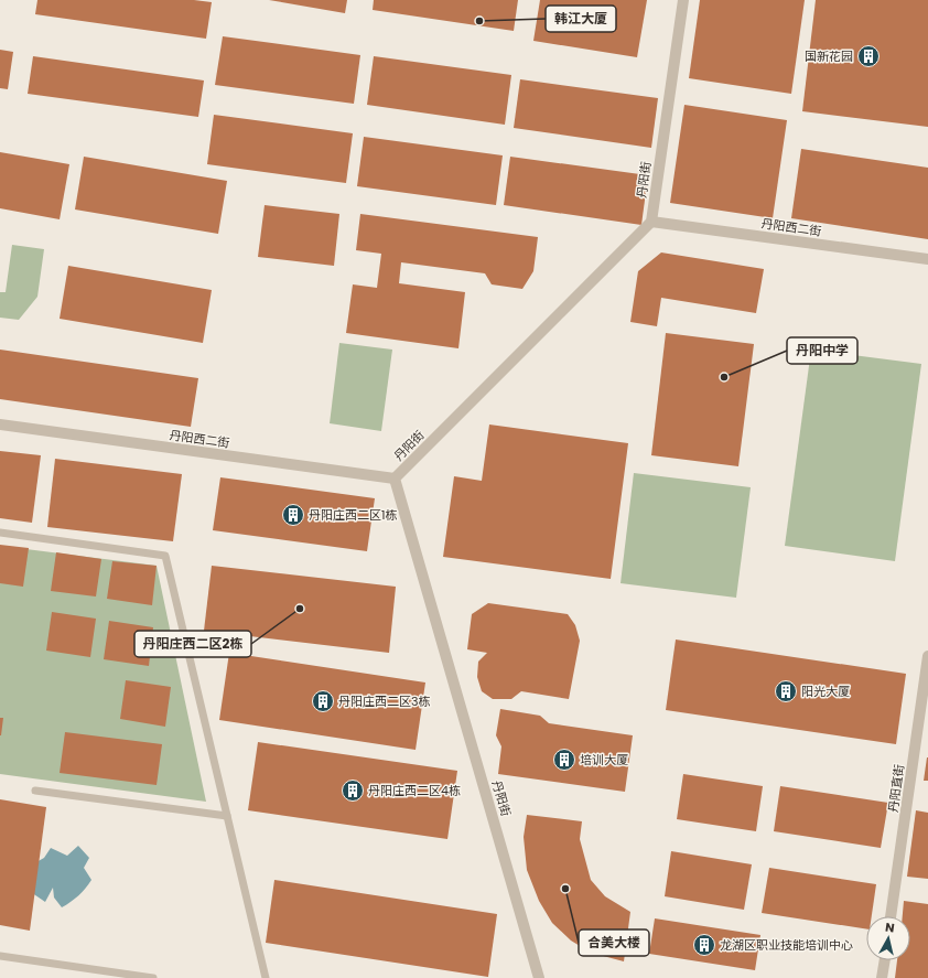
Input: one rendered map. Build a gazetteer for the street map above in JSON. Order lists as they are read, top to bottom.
{
  "streets": {
    "street": ["丹阳街", "丹阳西二街", "丹阳直街"]
  },
  "crossings": [
    ["丹阳街", "丹阳西二街"]
  ],
  "places": {
    "other": [
      "韩江大厦",
      "丹阳中学",
      "丹阳庄西二区2栋",
      "合美大楼"
    ],
    "building": [
      "国新花园",
      "丹阳庄西二区1栋",
      "阳光大厦",
      "丹阳庄西二区3栋",
      "培训大厦",
      "丹阳庄西二区4栋",
      "龙湖区职业技能培训中心"
    ]
  },
  "north": "top"
}
